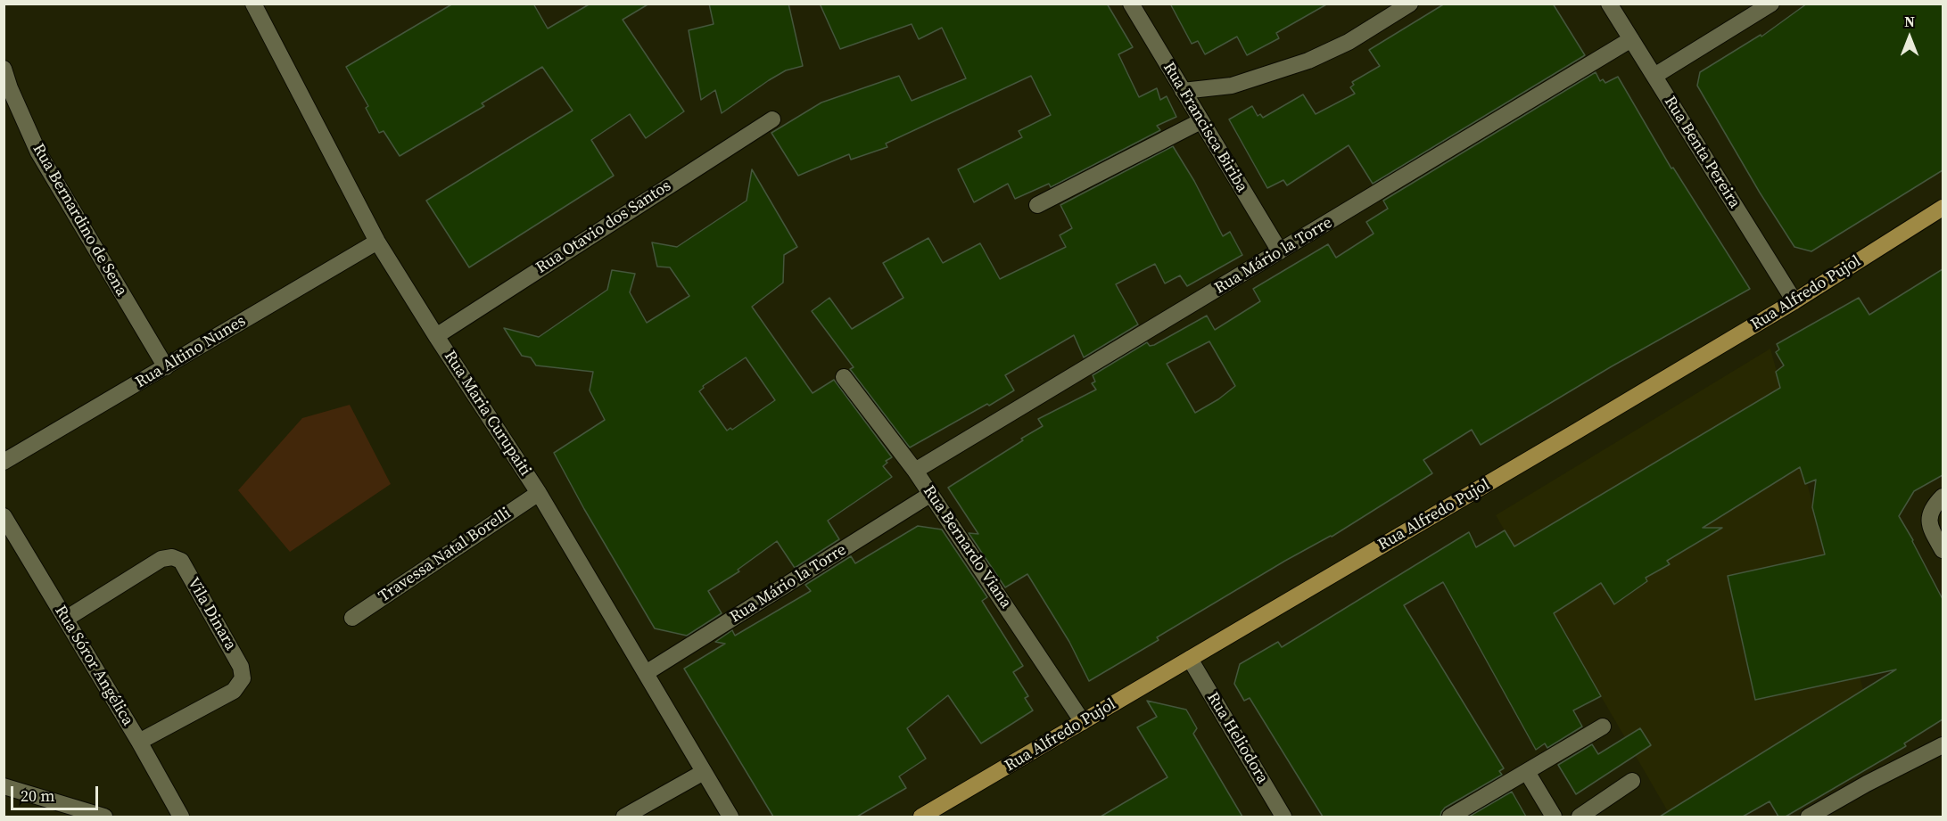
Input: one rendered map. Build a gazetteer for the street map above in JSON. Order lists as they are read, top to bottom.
{
  "streets": {
    "main road": ["Rua Alfredo Pujol"],
    "street": [
      "Rua Francisca Biriba",
      "Rua Benta Pereira",
      "Rua Bernardino de Sena",
      "Rua Otavio dos Santos",
      "Rua Mário la Torre",
      "Rua Altino Nunes",
      "Rua Maria Curupaiti",
      "Rua Bernardo Viana",
      "Travessa Natal Borelli",
      "Vila Dinara",
      "Rua Sóror Angélica",
      "Rua Heliodora"
    ]
  },
  "crossings": [
    ["Rua Francisca Biriba", "Rua Mário la Torre"],
    ["Rua Benta Pereira", "Rua Mário la Torre"],
    ["Rua Benta Pereira", "Rua Alfredo Pujol"],
    ["Rua Bernardino de Sena", "Rua Altino Nunes"],
    ["Rua Otavio dos Santos", "Rua Maria Curupaiti"],
    ["Rua Mário la Torre", "Rua Maria Curupaiti"],
    ["Rua Mário la Torre", "Rua Bernardo Viana"],
    ["Rua Alfredo Pujol", "Rua Bernardo Viana"],
    ["Rua Alfredo Pujol", "Rua Heliodora"],
    ["Rua Altino Nunes", "Rua Maria Curupaiti"],
    ["Rua Maria Curupaiti", "Travessa Natal Borelli"],
    ["Vila Dinara", "Rua Sóror Angélica"]
  ],
  "scale_bar": "20 m",
  "north": "top"
}
